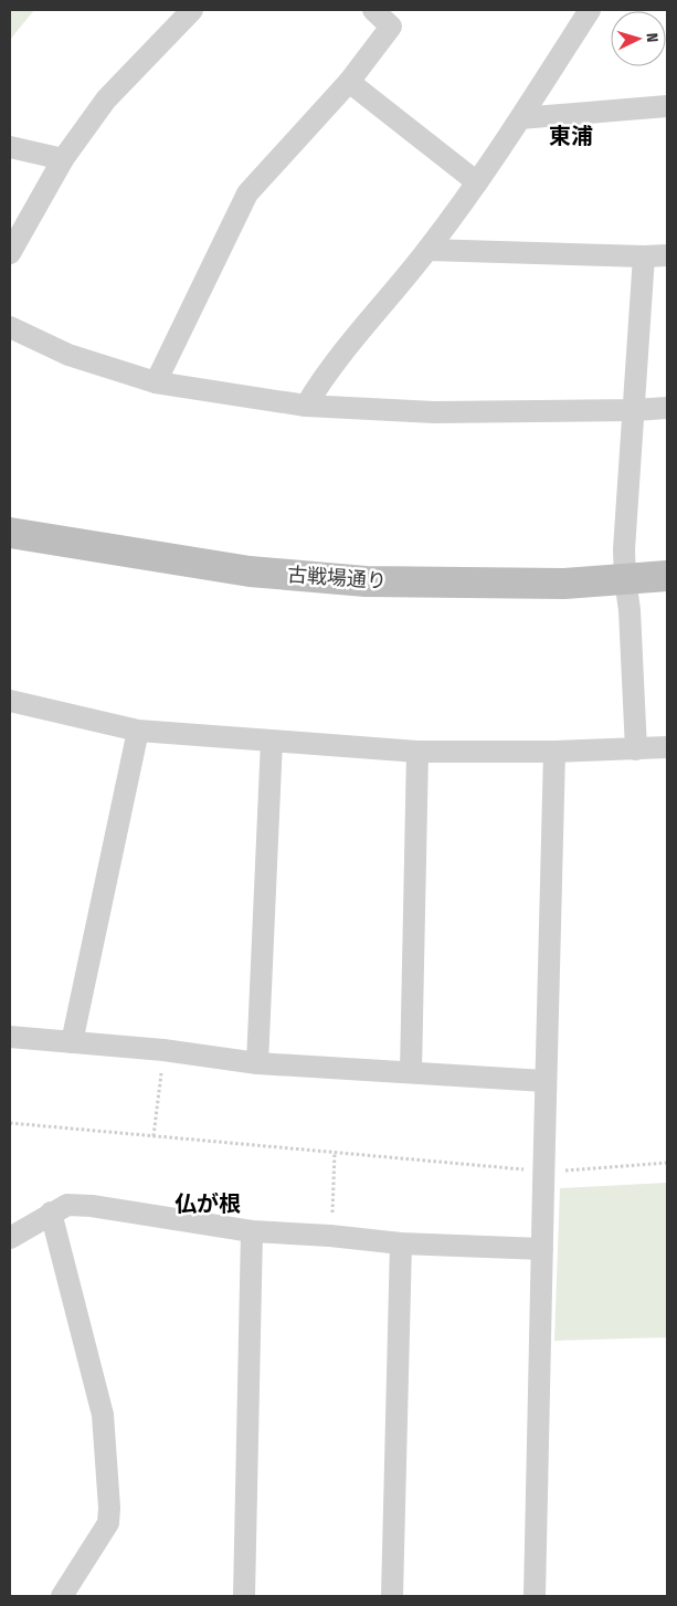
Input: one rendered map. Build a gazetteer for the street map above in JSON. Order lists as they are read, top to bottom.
{
  "streets": {
    "street": ["古戦場通り"]
  },
  "districts": ["東浦", "仏が根"],
  "north": "right"
}
